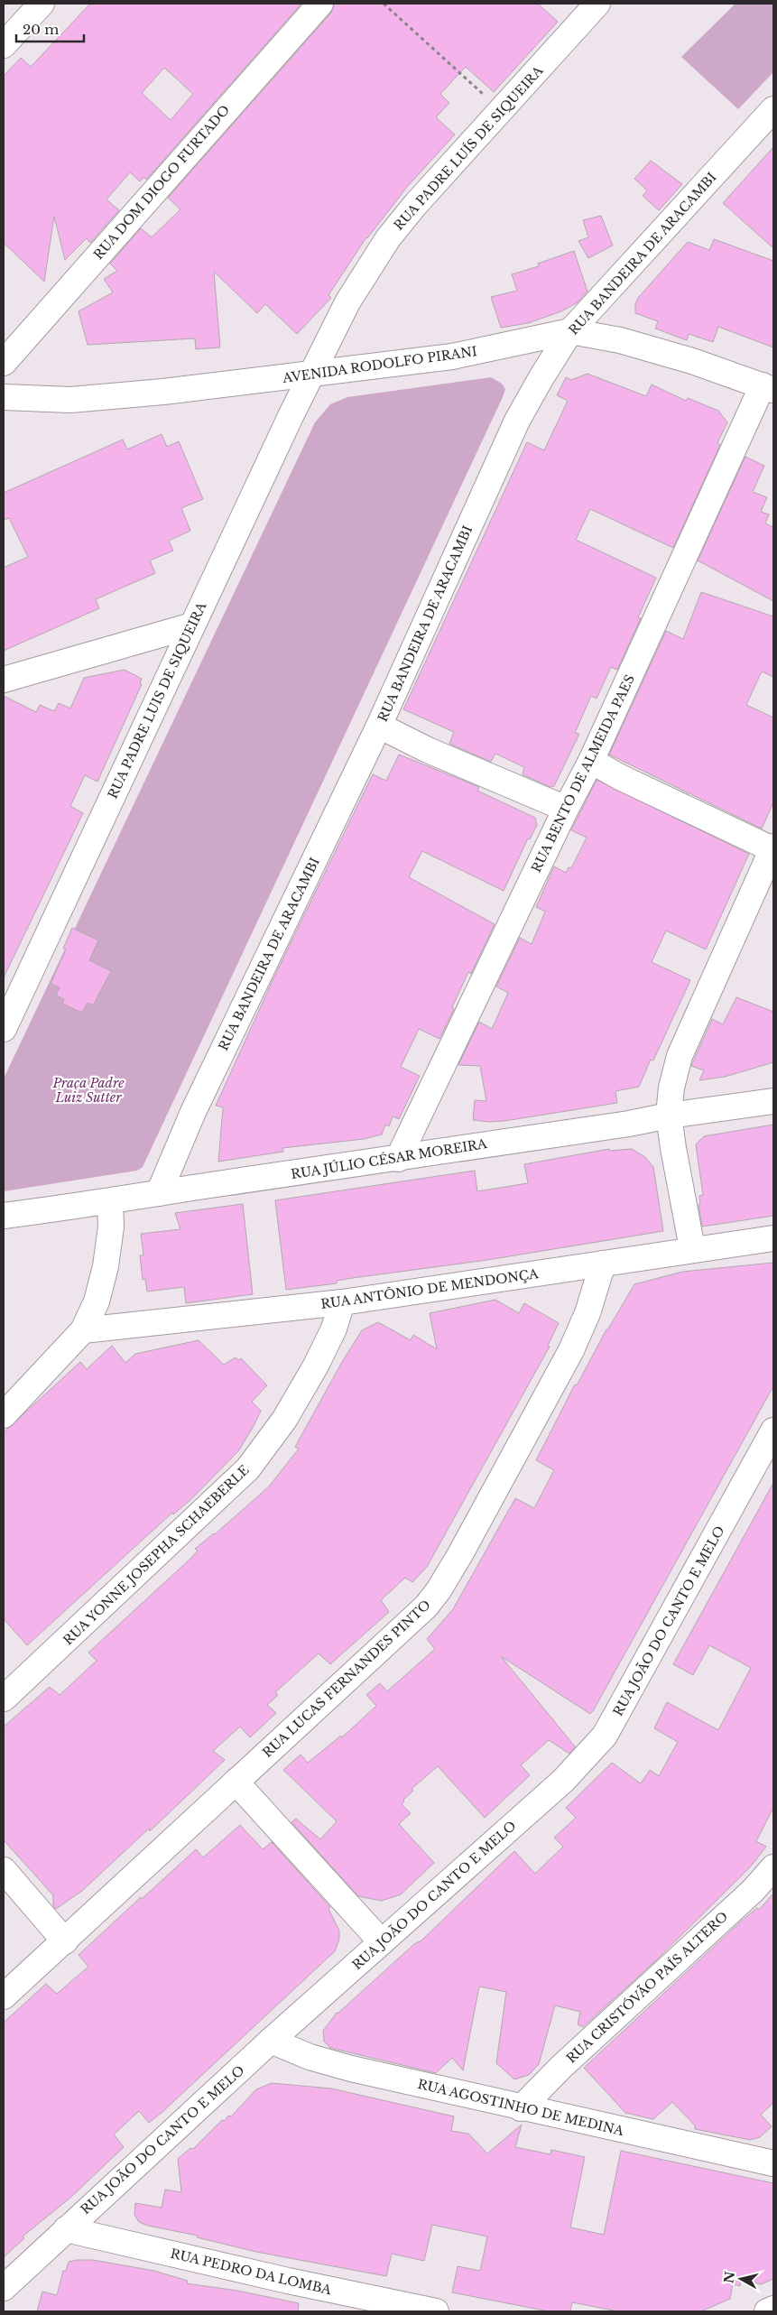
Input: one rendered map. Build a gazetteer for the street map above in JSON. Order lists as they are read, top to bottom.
{
  "streets": {
    "street": [
      "RUA PADRE LUÍS DE SIQUEIRA",
      "RUA DOM DIOGO FURTADO",
      "RUA BANDEIRA DE ARACAMBI",
      "AVENIDA RODOLFO PIRANI",
      "RUA PADRE LUIS DE SIQUEIRA",
      "RUA BENTO DE ALMEIDA PAES",
      "RUA JÚLIO CÉSAR MOREIRA",
      "RUA ANTÔNIO DE MENDONÇA",
      "RUA YONNE JOSEPHA SCHAEBERLE",
      "RUA JOÃO DO CANTO E MELO",
      "RUA LUCAS FERNANDES PINTO",
      "RUA CRISTÓVÃO PAÍS ALTERO",
      "RUA AGOSTINHO DE MEDINA",
      "RUA PEDRO DA LOMBA"
    ]
  },
  "crossings": [
    ["RUA PADRE LUÍS DE SIQUEIRA", "AVENIDA RODOLFO PIRANI"],
    ["RUA PADRE LUÍS DE SIQUEIRA", "RUA PADRE LUIS DE SIQUEIRA"],
    ["RUA BANDEIRA DE ARACAMBI", "AVENIDA RODOLFO PIRANI"],
    ["RUA BANDEIRA DE ARACAMBI", "RUA JÚLIO CÉSAR MOREIRA"],
    ["AVENIDA RODOLFO PIRANI", "RUA PADRE LUIS DE SIQUEIRA"],
    ["AVENIDA RODOLFO PIRANI", "RUA BENTO DE ALMEIDA PAES"],
    ["RUA BENTO DE ALMEIDA PAES", "RUA JÚLIO CÉSAR MOREIRA"],
    ["RUA ANTÔNIO DE MENDONÇA", "RUA YONNE JOSEPHA SCHAEBERLE"],
    ["RUA ANTÔNIO DE MENDONÇA", "RUA LUCAS FERNANDES PINTO"],
    ["RUA JOÃO DO CANTO E MELO", "RUA AGOSTINHO DE MEDINA"],
    ["RUA JOÃO DO CANTO E MELO", "RUA PEDRO DA LOMBA"],
    ["RUA CRISTÓVÃO PAÍS ALTERO", "RUA AGOSTINHO DE MEDINA"]
  ],
  "parks": ["Praça Padre Luiz Sutter"],
  "scale_bar": "20 m",
  "north": "left"
}
